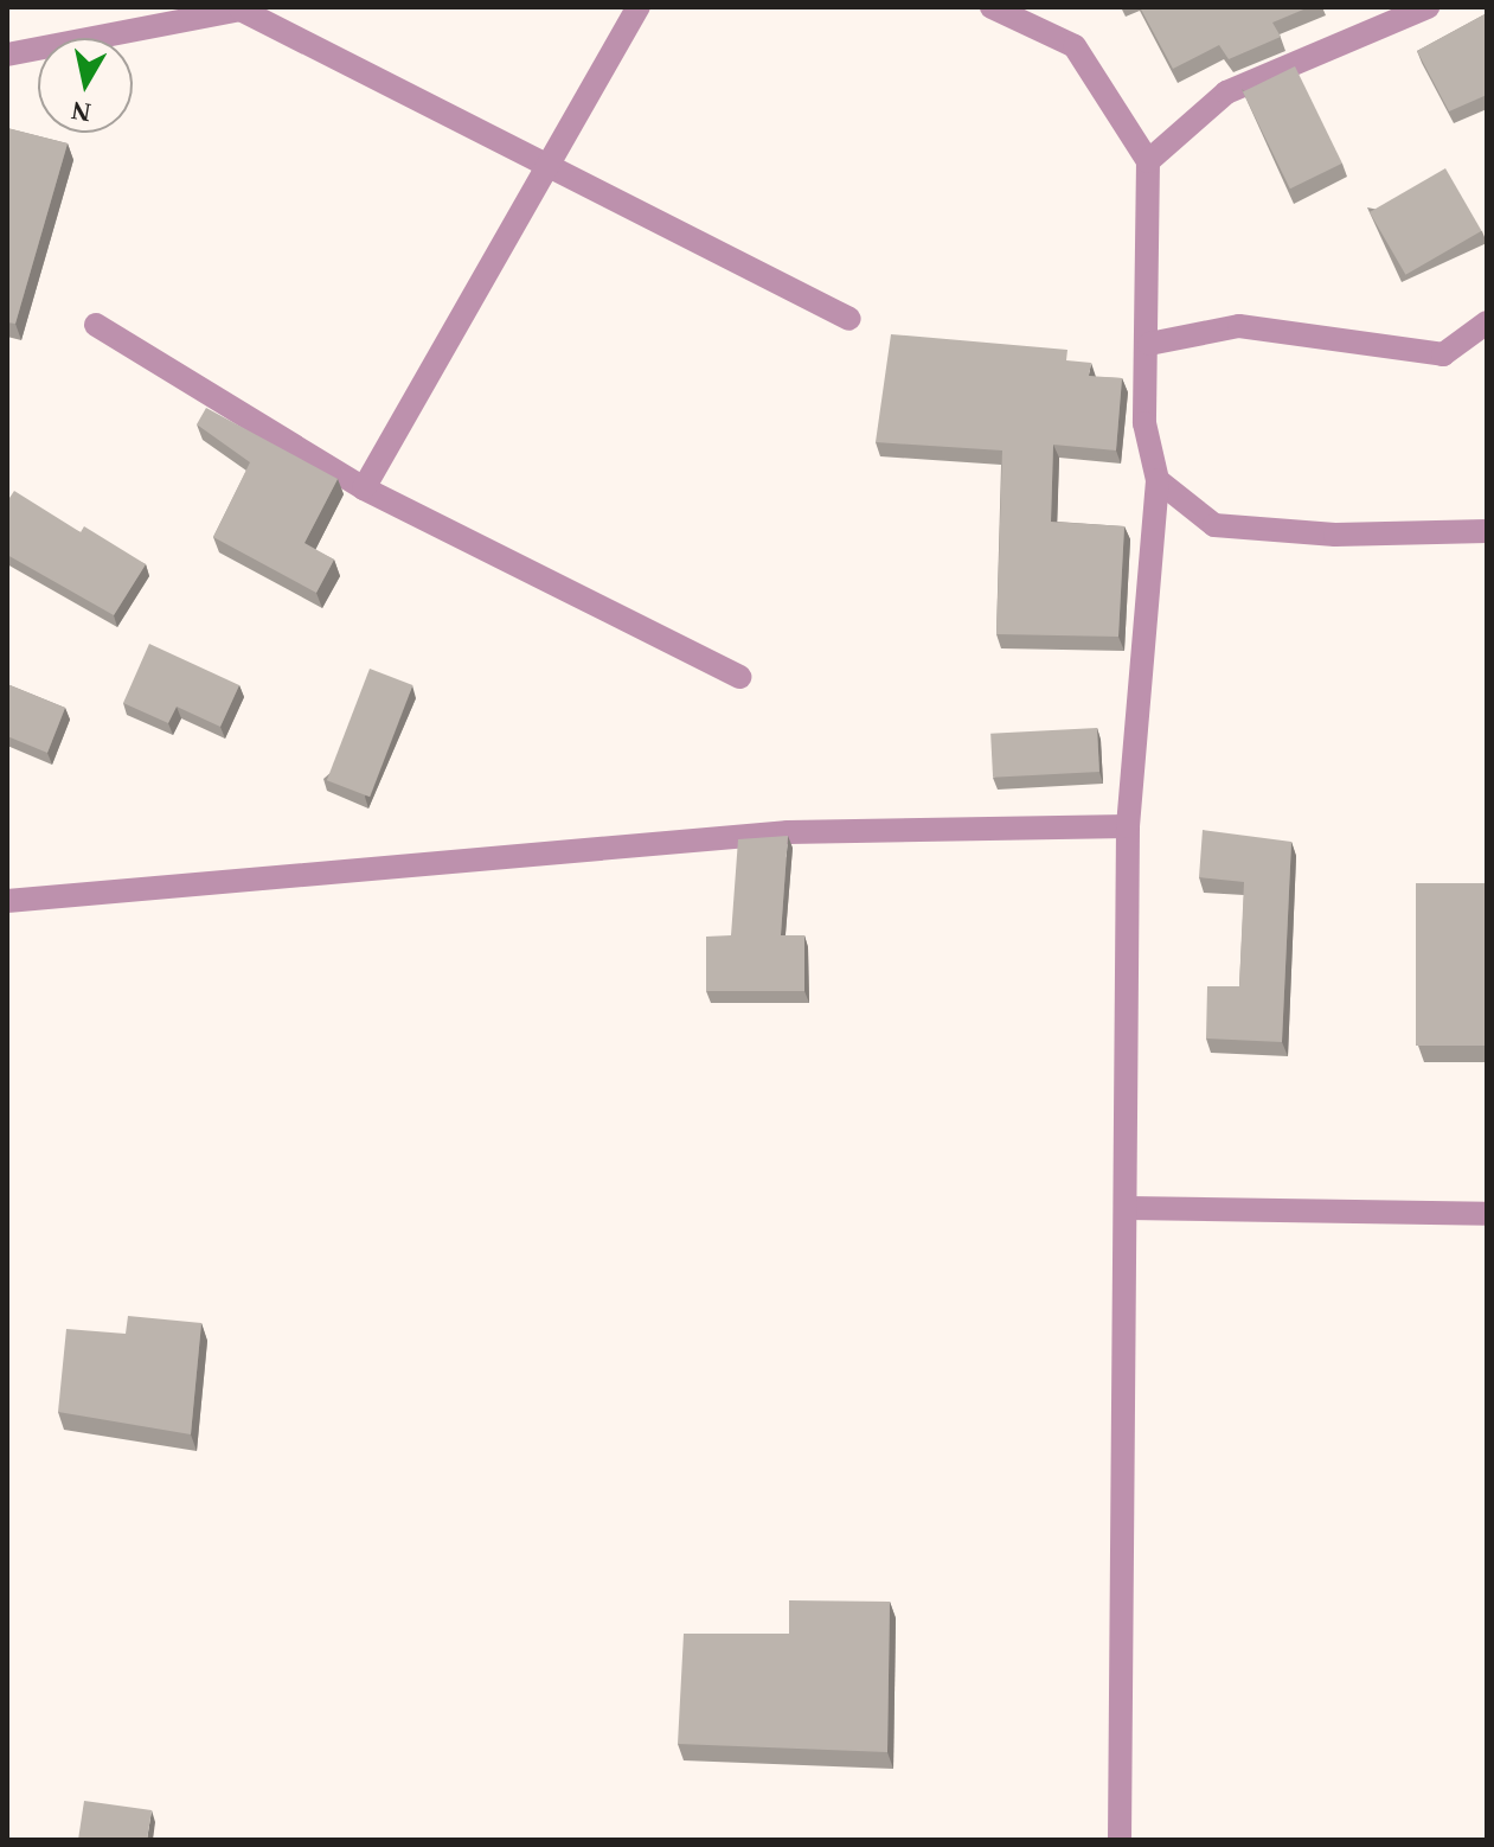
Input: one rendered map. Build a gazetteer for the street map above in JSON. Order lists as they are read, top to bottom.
{
  "north": "bottom"
}
